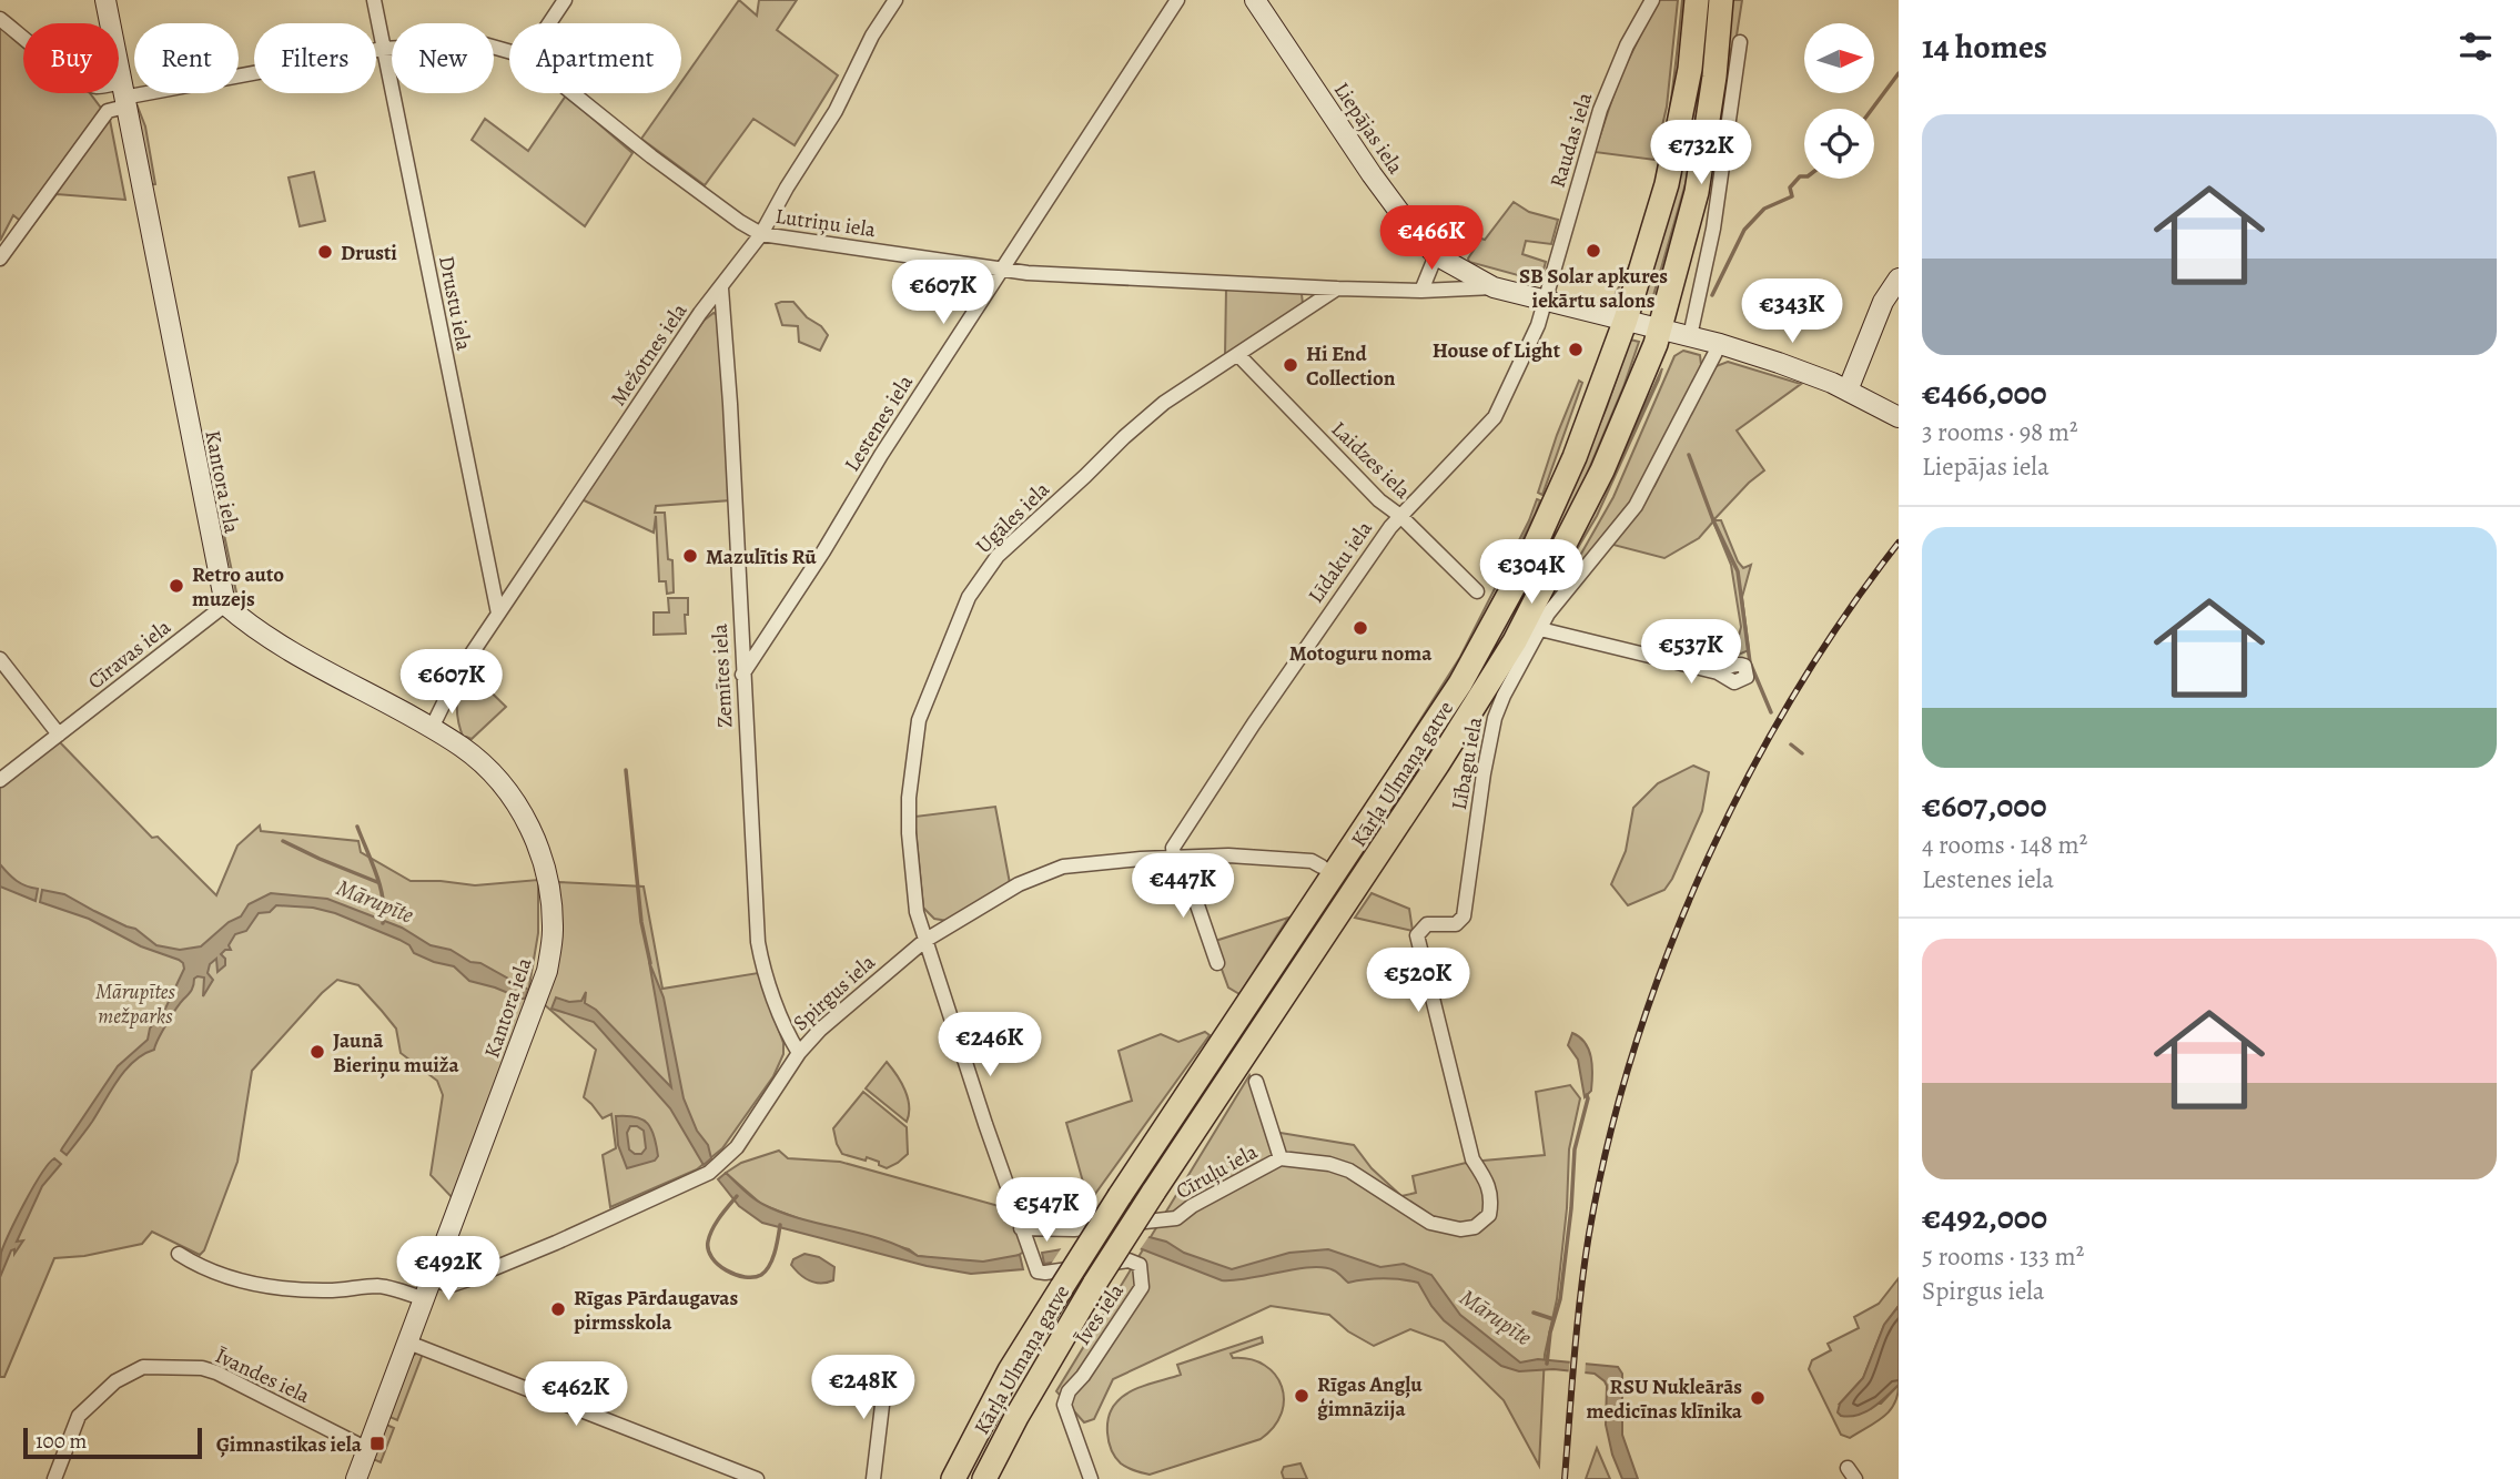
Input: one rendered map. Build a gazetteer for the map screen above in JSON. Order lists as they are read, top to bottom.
{
  "streets": {
    "highway": ["Kārļa Ulmaņa gatve"],
    "main road": ["Liepājas iela", "Kantora iela"],
    "street": [
      "Raudas iela",
      "Lutriņu iela",
      "Drustu iela",
      "Mežotnes iela",
      "Lestenes iela",
      "Laidzes iela",
      "Ugāles iela",
      "Līdaku iela",
      "Cīravas iela",
      "Zemītes iela",
      "Lībagu iela",
      "Spirgus iela",
      "Cīruļu iela",
      "Īves iela",
      "Īvandes iela"
    ]
  },
  "crossings": [
    ["Liepājas iela", "Raudas iela"],
    ["Liepājas iela", "Lutriņu iela"],
    ["Liepājas iela", "Līdaku iela"],
    ["Liepājas iela", "Lībagu iela"],
    ["Liepājas iela", "Kārļa Ulmaņa gatve"],
    ["Raudas iela", "Līdaku iela"],
    ["Lutriņu iela", "Drustu iela"],
    ["Lutriņu iela", "Mežotnes iela"],
    ["Lutriņu iela", "Lestenes iela"],
    ["Lutriņu iela", "Kantora iela"],
    ["Lutriņu iela", "Ugāles iela"],
    ["Drustu iela", "Mežotnes iela"],
    ["Mežotnes iela", "Kantora iela"],
    ["Mežotnes iela", "Zemītes iela"],
    ["Lestenes iela", "Zemītes iela"],
    ["Laidzes iela", "Ugāles iela"],
    ["Laidzes iela", "Līdaku iela"],
    ["Kantora iela", "Cīravas iela"],
    ["Kantora iela", "Spirgus iela"],
    ["Kantora iela", "Īvandes iela"],
    ["Ugāles iela", "Spirgus iela"],
    ["Ugāles iela", "Cīruļu iela"],
    ["Ugāles iela", "Īves iela"],
    ["Līdaku iela", "Spirgus iela"],
    ["Zemītes iela", "Spirgus iela"],
    ["Lībagu iela", "Cīruļu iela"]
  ],
  "water": ["Mārupīte"],
  "parks": ["Mārupītes mežparks"],
  "places": {
    "other": [
      "SB Solar apkures iekārtu salons",
      "Drusti",
      "House of Light",
      "Hi End Collection",
      "Mazulītis Rū",
      "Retro auto muzejs",
      "Motoguru noma",
      "Jaunā Bieriņu muiža",
      "Rīgas Pārdaugavas pirmsskola",
      "Rīgas Angļu ģimnāzija",
      "RSU Nukleārās medicīnas klīnika"
    ],
    "transit": ["Ģimnastikas iela"]
  },
  "scale_bar": "100 m",
  "north": "right",
  "page": {
    "heading": "14 homes",
    "chip": [
      "Buy",
      "Rent",
      "Filters",
      "New",
      "Apartment"
    ],
    "list": [
      {
        "name": "€466,000",
        "note": "3 rooms · 98 m² · Liepājas iela"
      },
      {
        "name": "€607,000",
        "note": "4 rooms · 148 m² · Lestenes iela"
      },
      {
        "name": "€492,000",
        "note": "5 rooms · 133 m² · Spirgus iela"
      }
    ],
    "price": [
      "€732K",
      "€466K",
      "€607K",
      "€343K",
      "€304K",
      "€537K",
      "€607K",
      "€447K",
      "€520K",
      "€246K",
      "€547K",
      "€492K",
      "€248K",
      "€462K"
    ],
    "scale": "100 m"
  }
}
